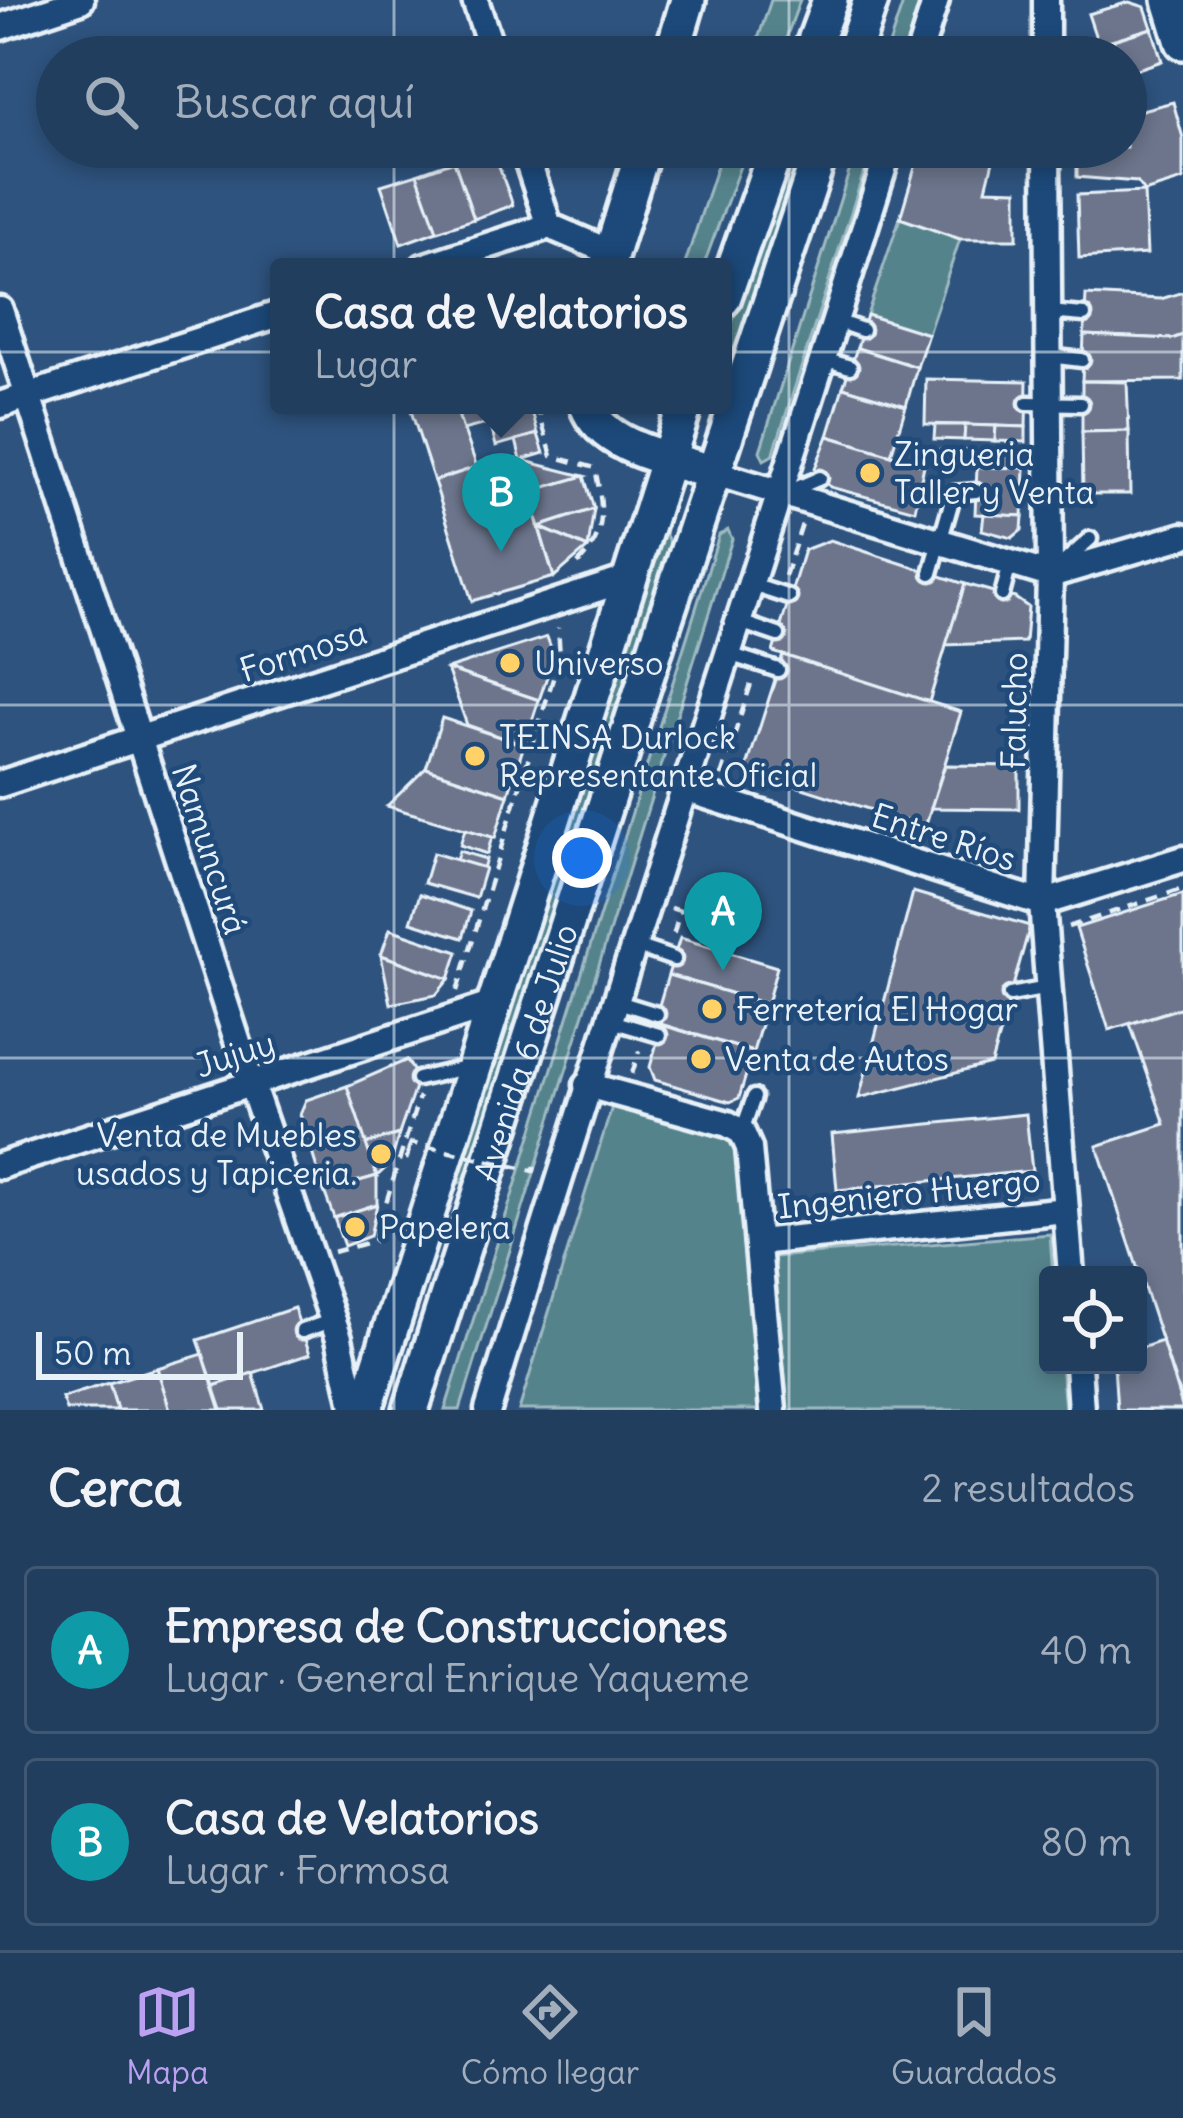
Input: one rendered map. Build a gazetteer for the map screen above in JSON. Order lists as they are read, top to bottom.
{
  "streets": {
    "main road": ["Avenida 6 de Julio"],
    "street": [
      "Formosa",
      "Falucho",
      "Entre Ríos",
      "Namuncurá",
      "Jujuy",
      "Ingeniero Huergo"
    ]
  },
  "crossings": [
    ["Formosa", "Namuncurá"],
    ["Formosa", "Avenida 6 de Julio"],
    ["Falucho", "Entre Ríos"],
    ["Falucho", "Ingeniero Huergo"],
    ["Namuncurá", "Jujuy"],
    ["Avenida 6 de Julio", "Jujuy"]
  ],
  "places": [
    "Zingueria Taller y Venta",
    "Universo",
    "TEINSA Durlock Representante Oficial",
    "Ferretería El Hogar",
    "Venta de Autos",
    "Venta de Muebles usados y Tapiceria.",
    "Papelera"
  ],
  "scale_bar": "50 m",
  "page": {
    "search": "Buscar aquí",
    "popup": ["Casa de Velatorios", "Lugar"],
    "pins": ["B", "A"],
    "scale": "50 m",
    "heading": ["Cerca", "2 resultados"],
    "list": [
      {
        "mark": "A",
        "name": "Empresa de Construcciones",
        "note": "Lugar · General Enrique Yaqueme",
        "value": "40 m"
      },
      {
        "mark": "B",
        "name": "Casa de Velatorios",
        "note": "Lugar · Formosa",
        "value": "80 m"
      }
    ],
    "nav": ["Mapa", "Cómo llegar", "Guardados"]
  }
}
